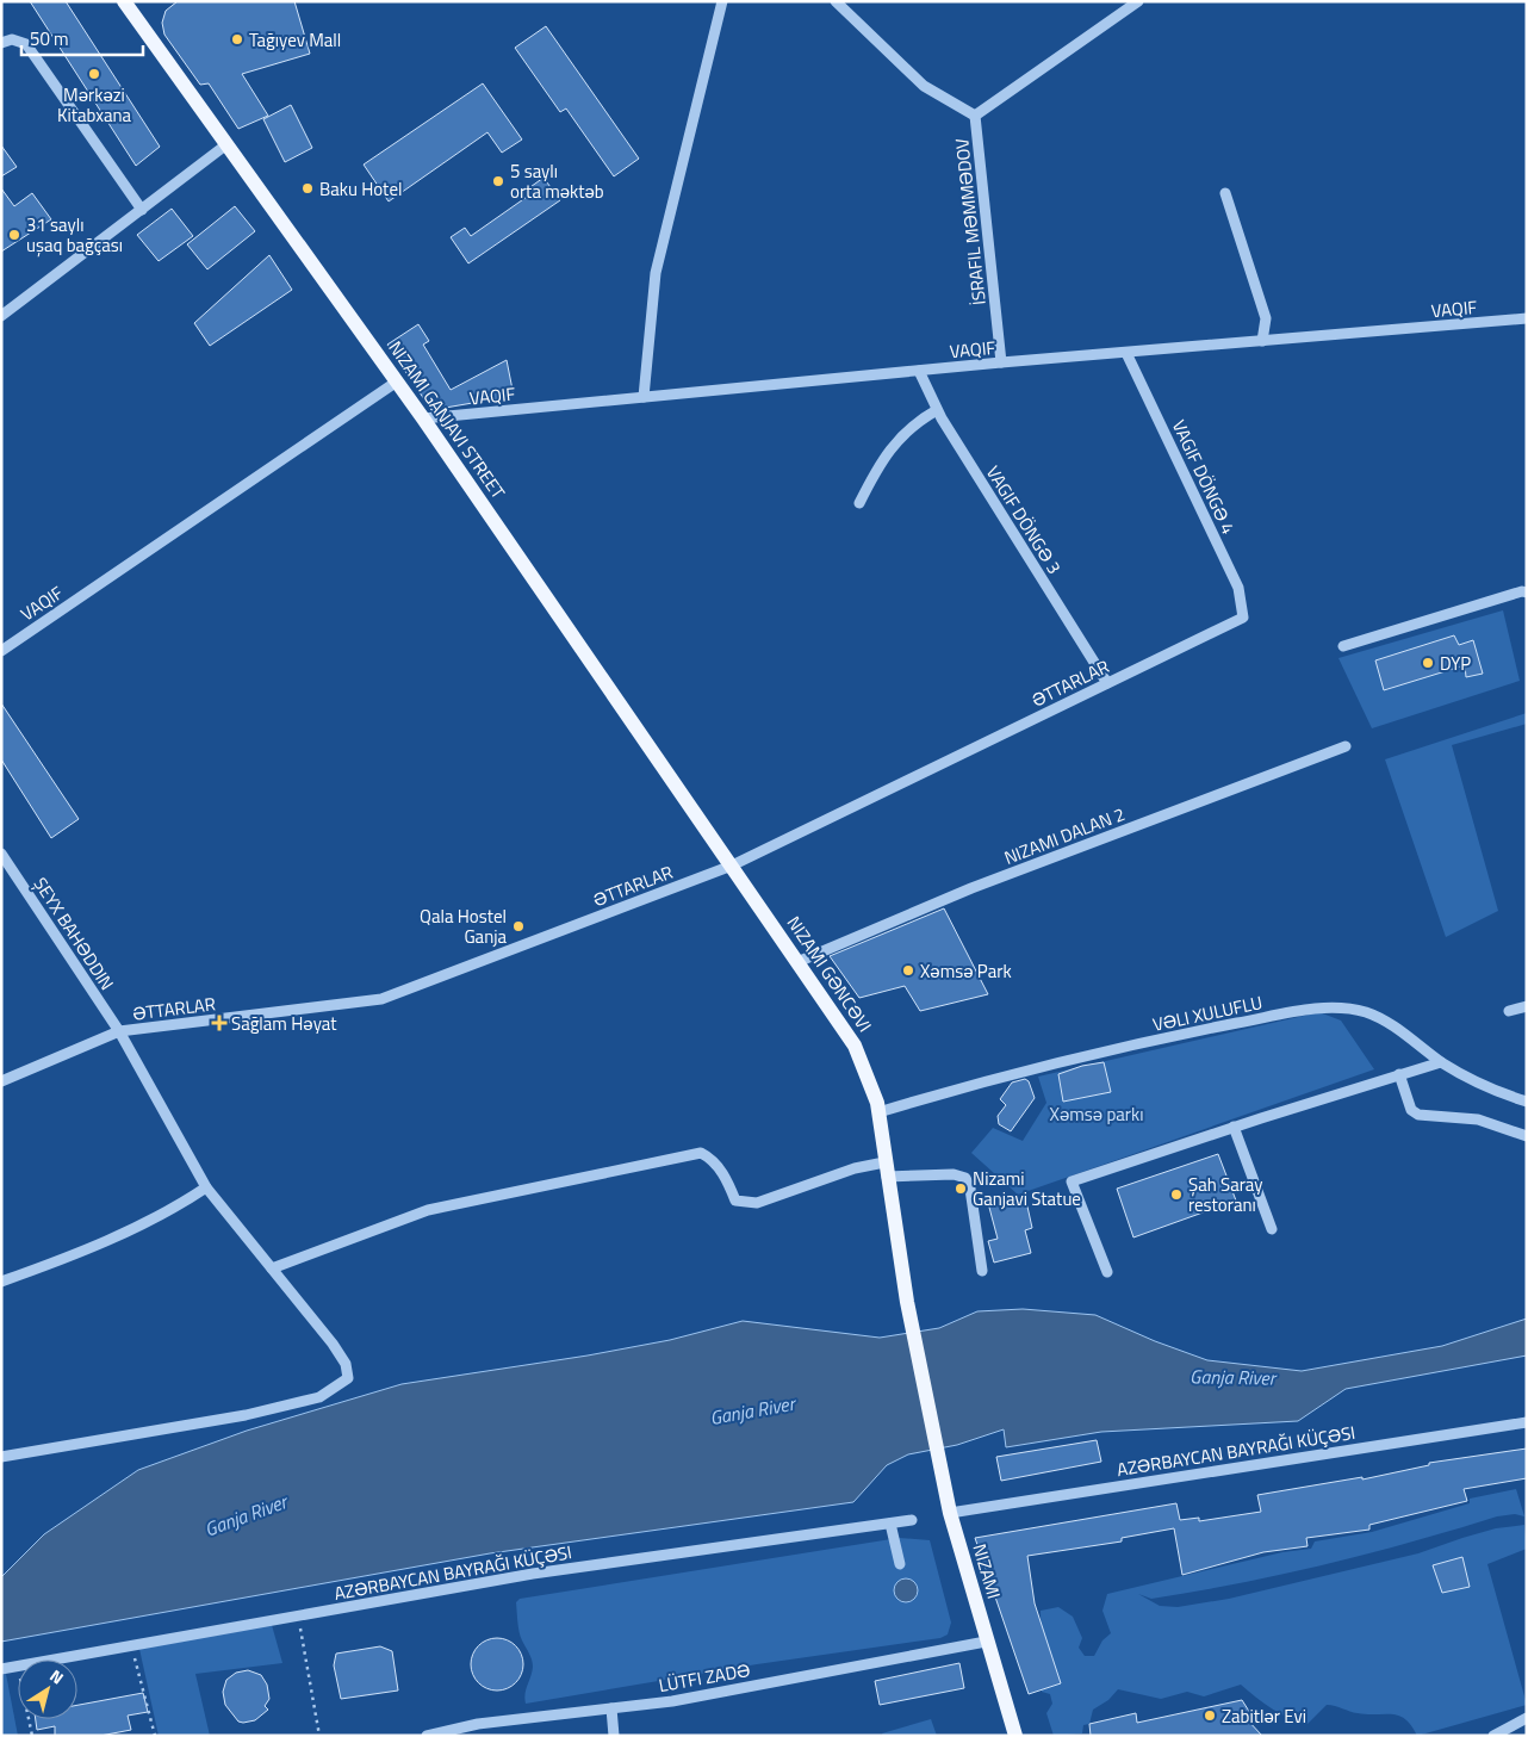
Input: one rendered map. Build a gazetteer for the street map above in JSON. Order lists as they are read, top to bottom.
{
  "streets": {
    "main road": ["NIZAMI GANJAVI STREET", "NIZAMI GƏNCƏVI", "NIZAMI"],
    "street": [
      "İSRAFIL MƏMMƏDOV",
      "VAQIF",
      "VAGIF DÖNGƏ 4",
      "VAGIF DÖNGƏ 3",
      "ƏTTARLAR",
      "NIZAMI DALAN 2",
      "ŞEYX BAHƏDDIN",
      "VƏLI XULUFLU",
      "LÜTFI ZADƏ"
    ]
  },
  "crossings": [
    ["İSRAFIL MƏMMƏDOV", "VAQIF"],
    ["VAQIF", "NIZAMI GANJAVI STREET"],
    ["VAQIF", "VAGIF DÖNGƏ 4"],
    ["VAQIF", "VAGIF DÖNGƏ 3"],
    ["NIZAMI GANJAVI STREET", "ƏTTARLAR"],
    ["NIZAMI GANJAVI STREET", "NIZAMI GƏNCƏVI"],
    ["VAGIF DÖNGƏ 4", "ƏTTARLAR"],
    ["VAGIF DÖNGƏ 3", "ƏTTARLAR"],
    ["ƏTTARLAR", "ŞEYX BAHƏDDIN"],
    ["ƏTTARLAR", "NIZAMI GƏNCƏVI"],
    ["NIZAMI DALAN 2", "NIZAMI GƏNCƏVI"],
    ["NIZAMI GƏNCƏVI", "VƏLI XULUFLU"],
    ["NIZAMI GƏNCƏVI", "NIZAMI"],
    ["NIZAMI", "LÜTFI ZADƏ"]
  ],
  "water": ["Ganja River"],
  "parks": ["Xəmsə parkı"],
  "places": {
    "other": [
      "Tağıyev Mall",
      "Mərkəzi Kitabxana",
      "5 saylı orta məktəb",
      "Baku Hotel",
      "31 saylı uşaq bağçası",
      "DYP",
      "Qala Hostel Ganja",
      "Xəmsə Park",
      "Nizami Ganjavi Statue",
      "Şah Saray restoranı",
      "Zabitlər Evi"
    ],
    "health": ["Sağlam Həyat"]
  },
  "scale_bar": "50 m",
  "north": "top right"
}
